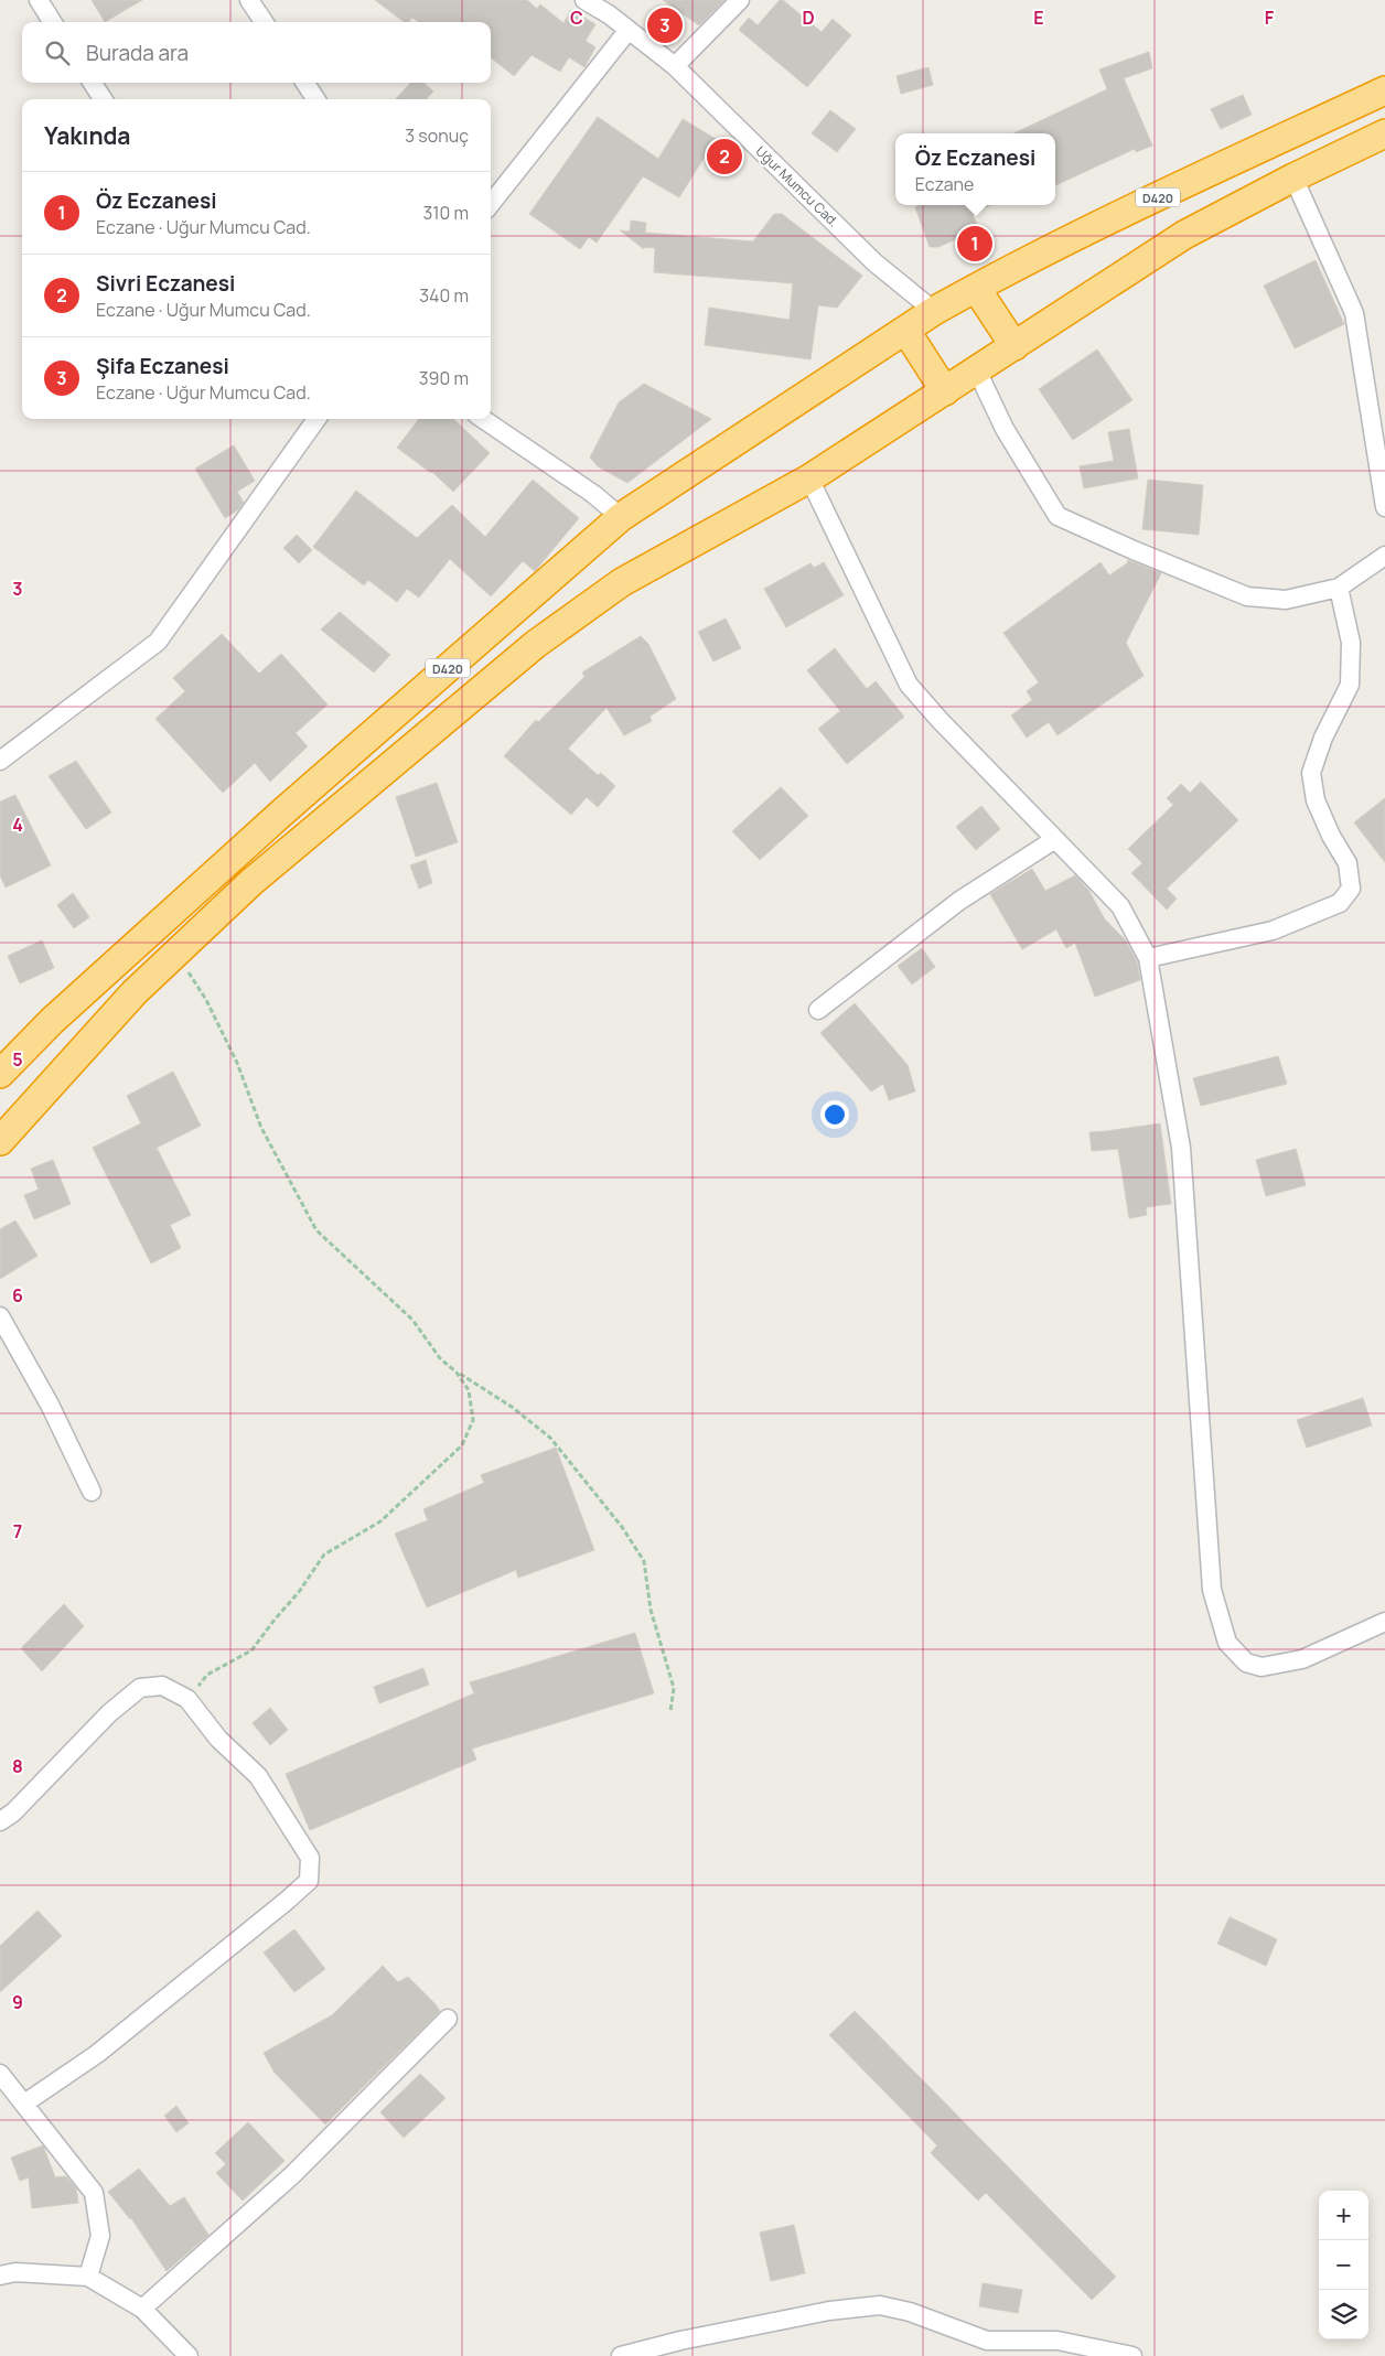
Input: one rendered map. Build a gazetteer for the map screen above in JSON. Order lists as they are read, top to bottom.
{
  "streets": {
    "highway": ["D420"],
    "street": ["Uğur Mumcu Cad."]
  },
  "crossings": [
    ["Uğur Mumcu Cad.", "D420"]
  ],
  "page": {
    "pins": ["3", "2", "1"],
    "search": "Burada ara",
    "heading": ["Yakında", "3 sonuç"],
    "popup": ["Öz Eczanesi", "Eczane"],
    "list": [
      {
        "mark": "1",
        "name": "Öz Eczanesi",
        "note": "Eczane · Uğur Mumcu Cad.",
        "value": "310 m"
      },
      {
        "mark": "2",
        "name": "Sivri Eczanesi",
        "note": "Eczane · Uğur Mumcu Cad.",
        "value": "340 m"
      },
      {
        "mark": "3",
        "name": "Şifa Eczanesi",
        "note": "Eczane · Uğur Mumcu Cad.",
        "value": "390 m"
      }
    ],
    "map_buttons": ["+", "−"]
  },
  "grid": {
    "columns": [
      "C",
      "D",
      "E",
      "F"
    ],
    "rows": [
      "3",
      "4",
      "5",
      "6",
      "7",
      "8",
      "9"
    ]
  }
}
